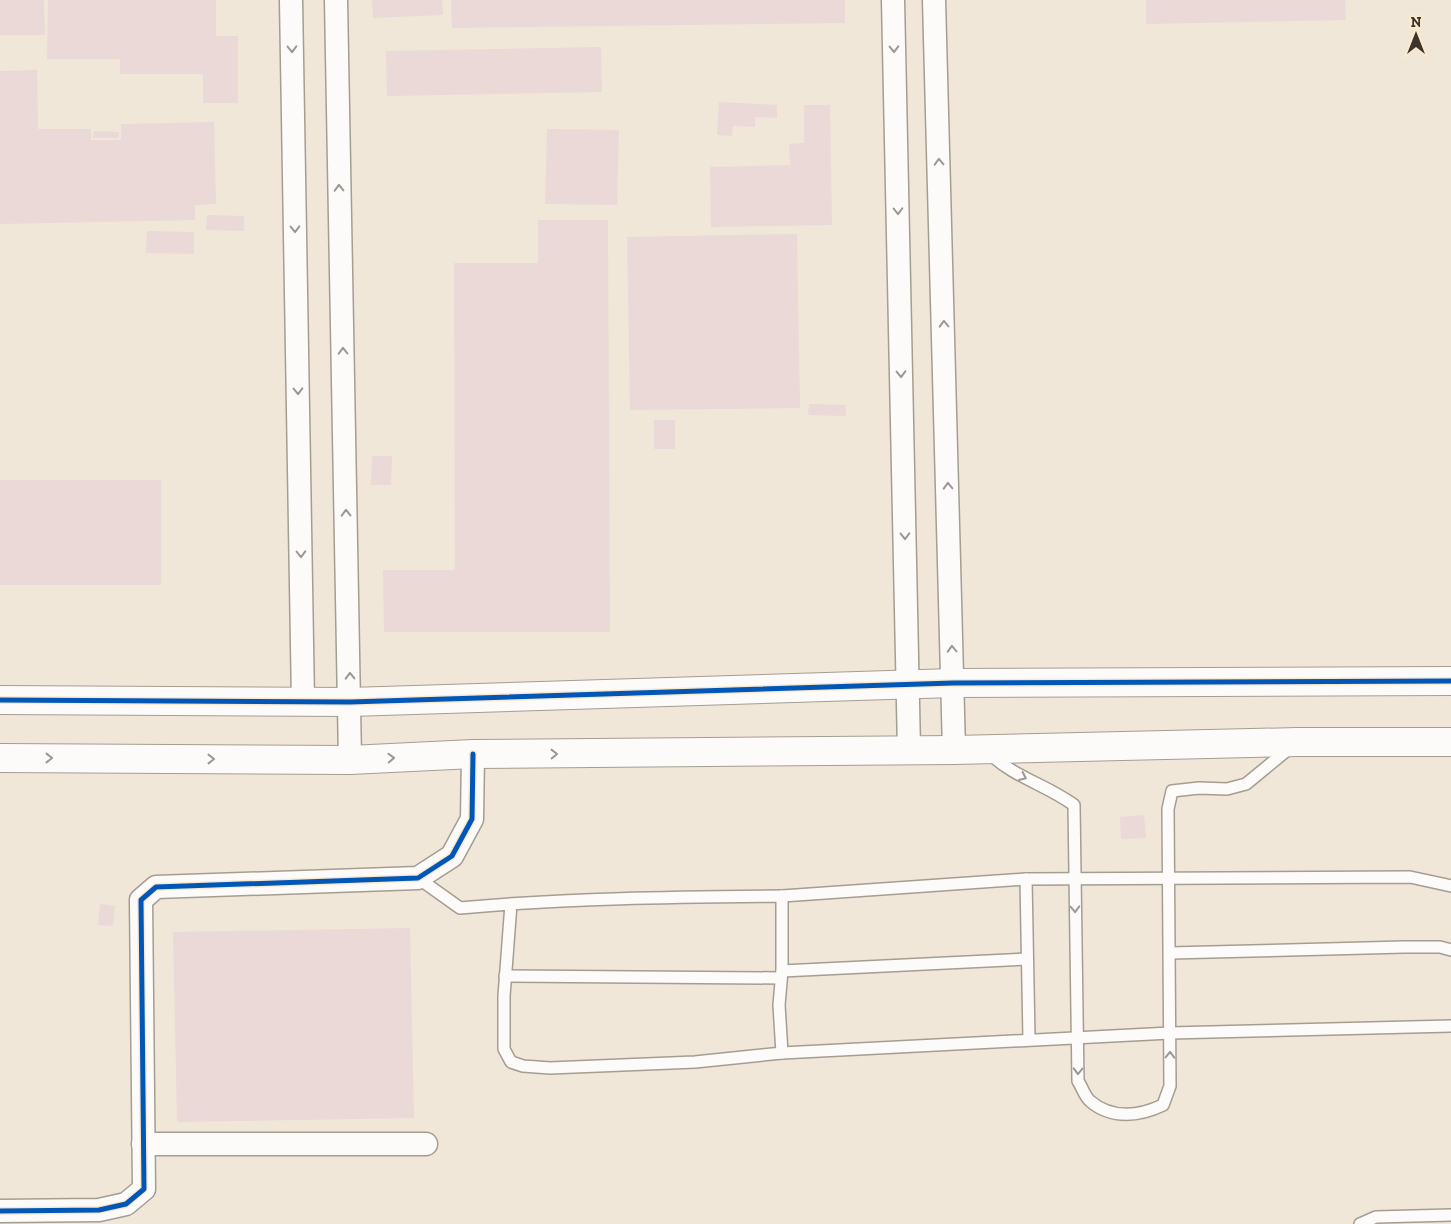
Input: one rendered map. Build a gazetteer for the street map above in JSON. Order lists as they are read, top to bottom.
{
  "north": "top"
}
